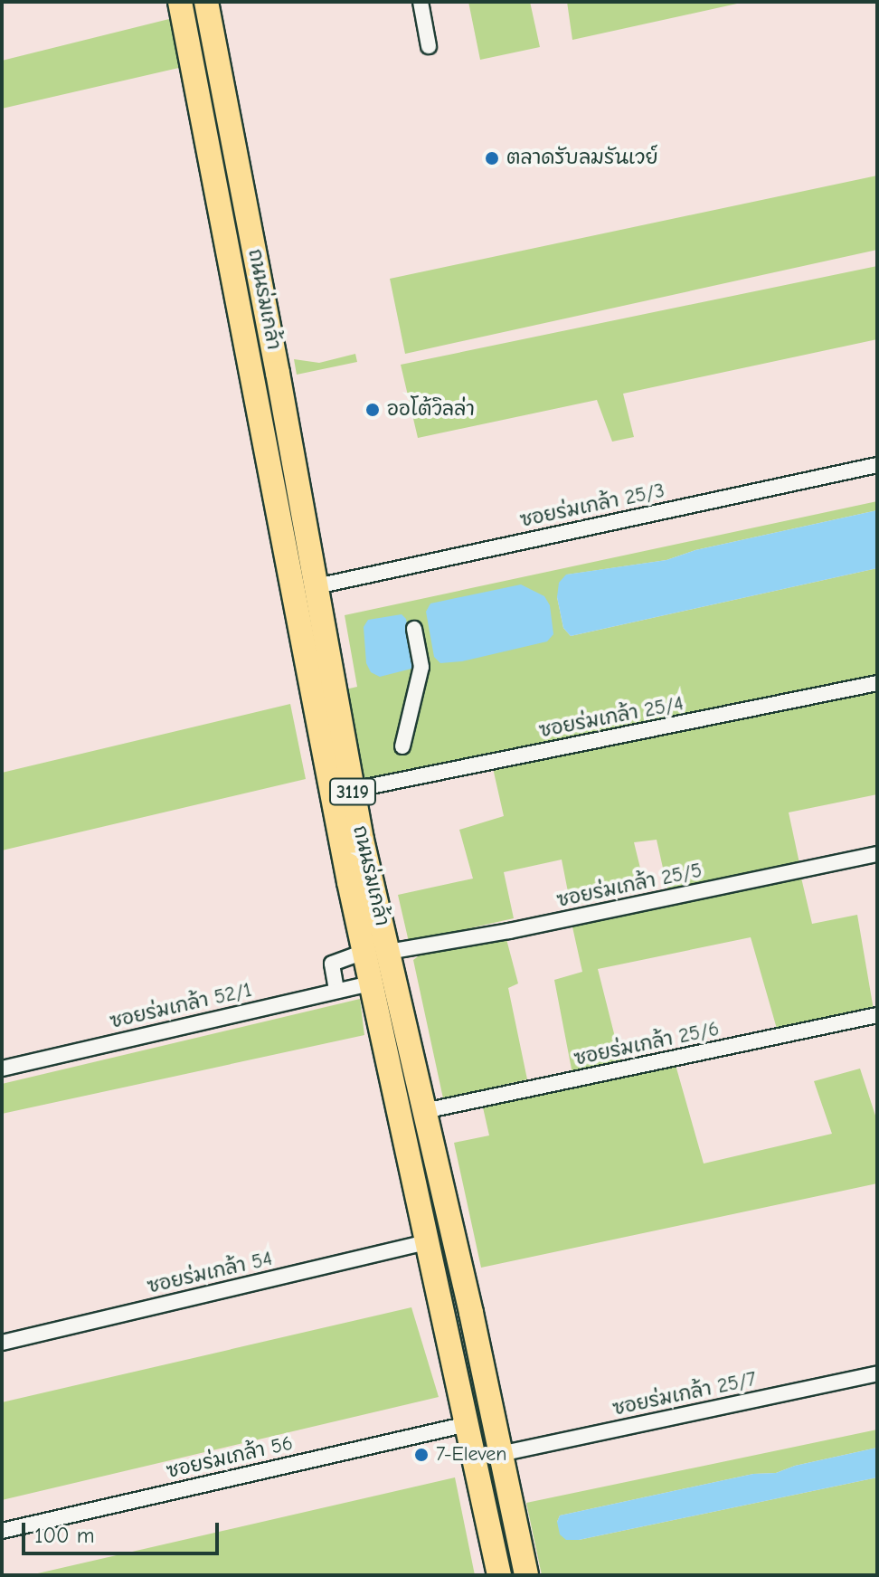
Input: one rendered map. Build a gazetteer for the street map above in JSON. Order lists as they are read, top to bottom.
{
  "streets": {
    "main road": ["ถนนร่มเกล้า", "3119"],
    "street": [
      "ซอยร่มเกล้า 25/3",
      "ซอยร่มเกล้า 25/4",
      "ซอยร่มเกล้า 25/5",
      "ซอยร่มเกล้า 52/1",
      "ซอยร่มเกล้า 25/6",
      "ซอยร่มเกล้า 54",
      "ซอยร่มเกล้า 25/7",
      "ซอยร่มเกล้า 56"
    ]
  },
  "crossings": [
    ["ถนนร่มเกล้า", "ซอยร่มเกล้า 25/3"],
    ["ถนนร่มเกล้า", "ซอยร่มเกล้า 25/4"],
    ["ถนนร่มเกล้า", "ซอยร่มเกล้า 25/5"],
    ["ถนนร่มเกล้า", "ซอยร่มเกล้า 52/1"],
    ["ถนนร่มเกล้า", "ซอยร่มเกล้า 25/6"],
    ["ถนนร่มเกล้า", "ซอยร่มเกล้า 54"],
    ["ถนนร่มเกล้า", "ซอยร่มเกล้า 25/7"],
    ["ถนนร่มเกล้า", "ซอยร่มเกล้า 56"]
  ],
  "places": ["ตลาดรับลมรันเวย์", "ออโต้วิลล่า", "7-Eleven"],
  "scale_bar": "100 m"
}
